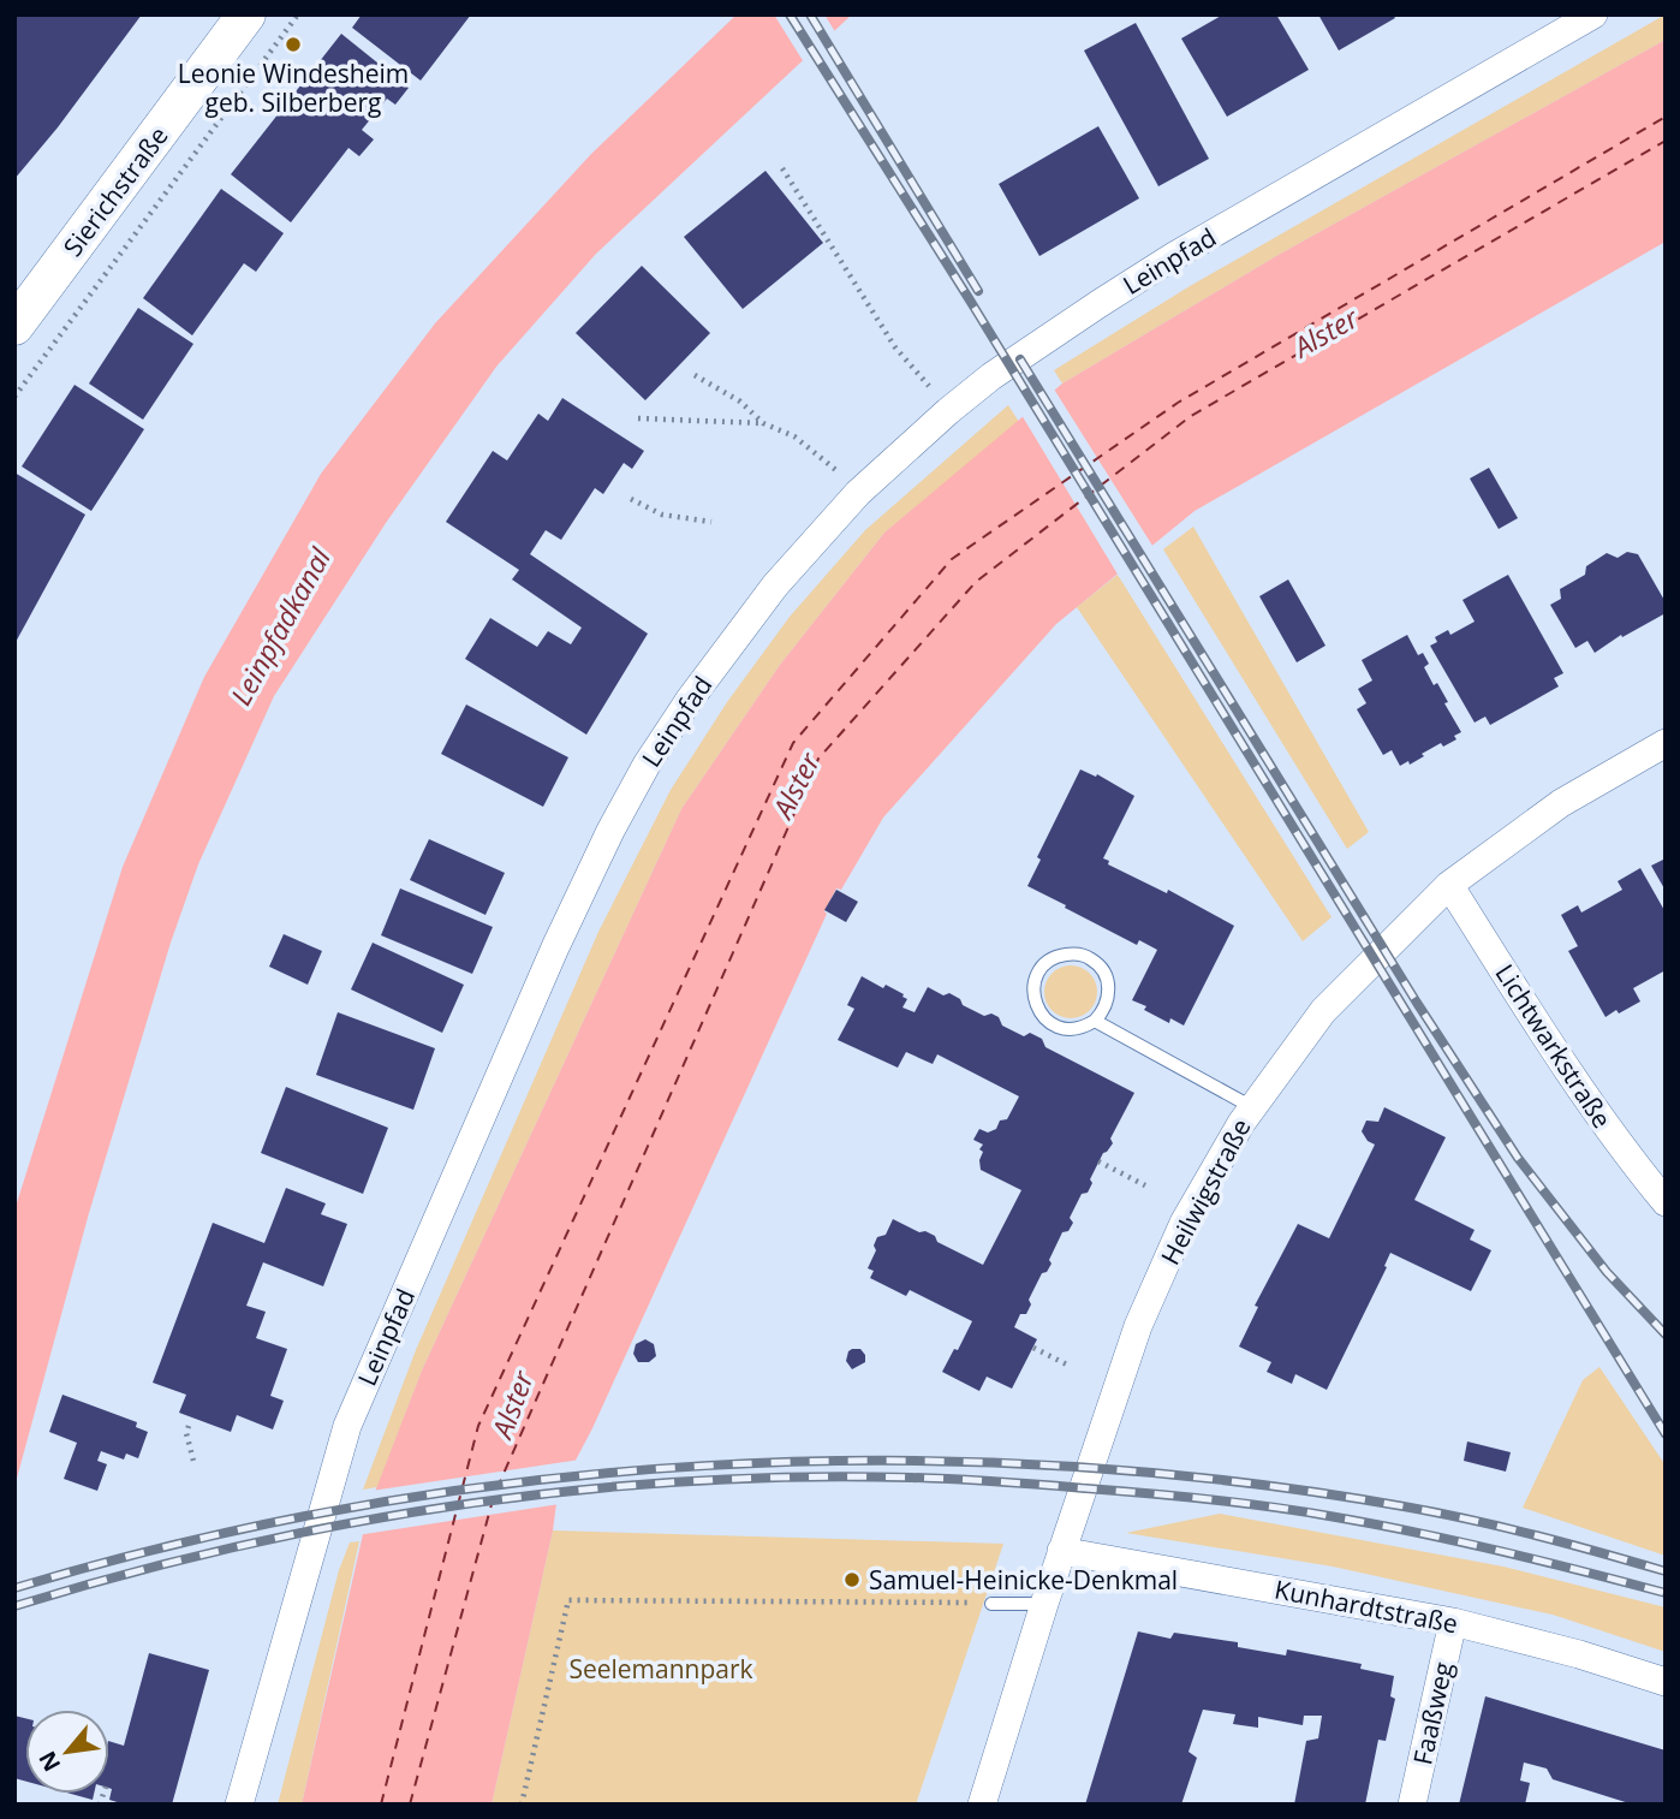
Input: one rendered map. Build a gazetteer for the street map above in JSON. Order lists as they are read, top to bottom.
{
  "streets": {
    "main road": ["Sierichstraße"],
    "street": [
      "Leinpfad",
      "Lichtwarkstraße",
      "Heilwigstraße",
      "Kunhardtstraße",
      "Faaßweg"
    ]
  },
  "crossings": [
    ["Lichtwarkstraße", "Heilwigstraße"],
    ["Heilwigstraße", "Kunhardtstraße"],
    ["Kunhardtstraße", "Faaßweg"]
  ],
  "water": ["Alster", "Leinpfadkanal"],
  "parks": ["Seelemannpark"],
  "places": ["Leonie Windesheim geb. Silberberg", "Samuel-Heinicke-Denkmal"],
  "north": "bottom left"
}
